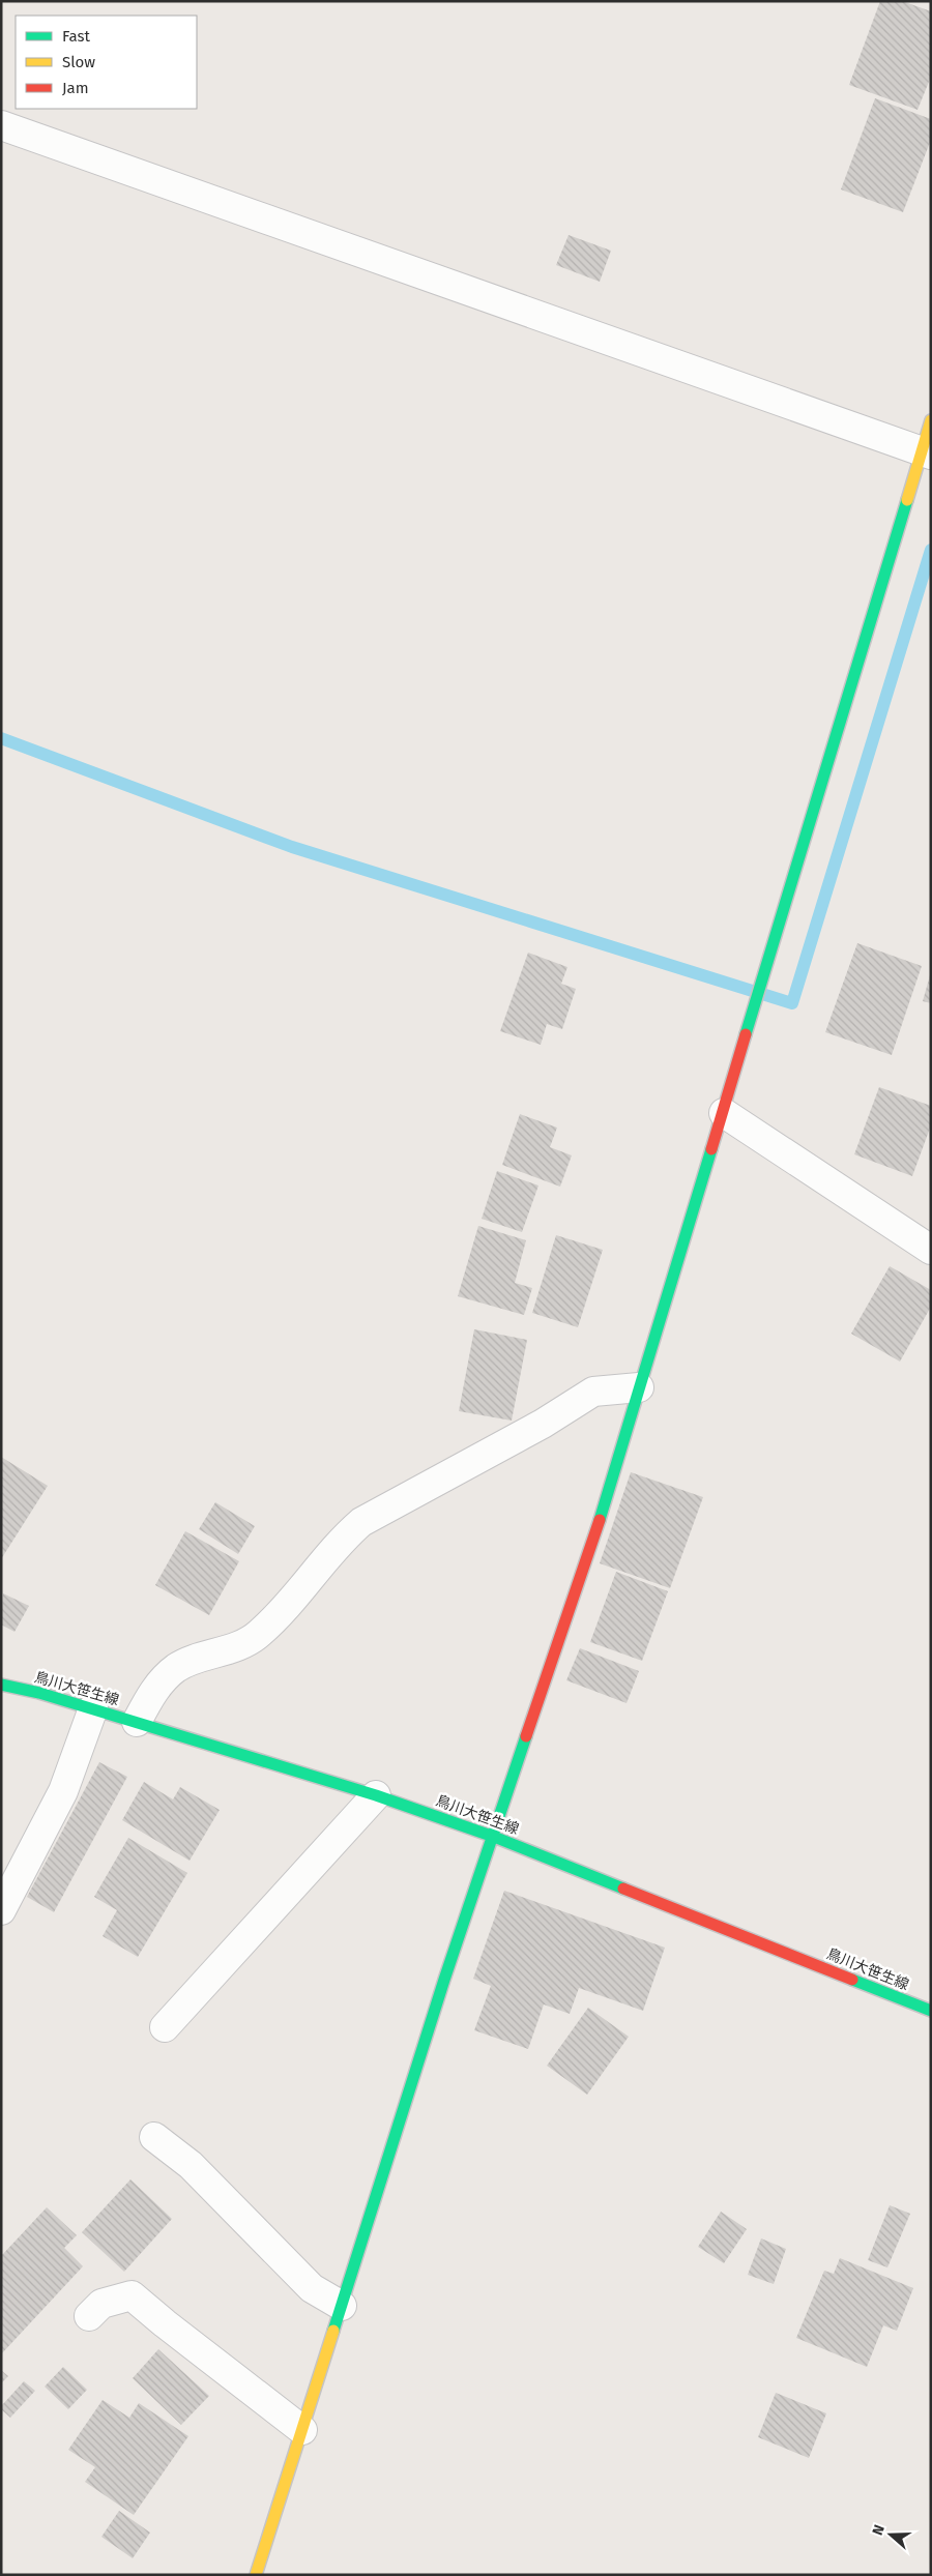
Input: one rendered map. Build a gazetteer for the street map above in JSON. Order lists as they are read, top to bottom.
{
  "streets": {
    "street": ["鳥川大笹生線"]
  },
  "legend": ["Fast", "Slow", "Jam"],
  "north": "left"
}
